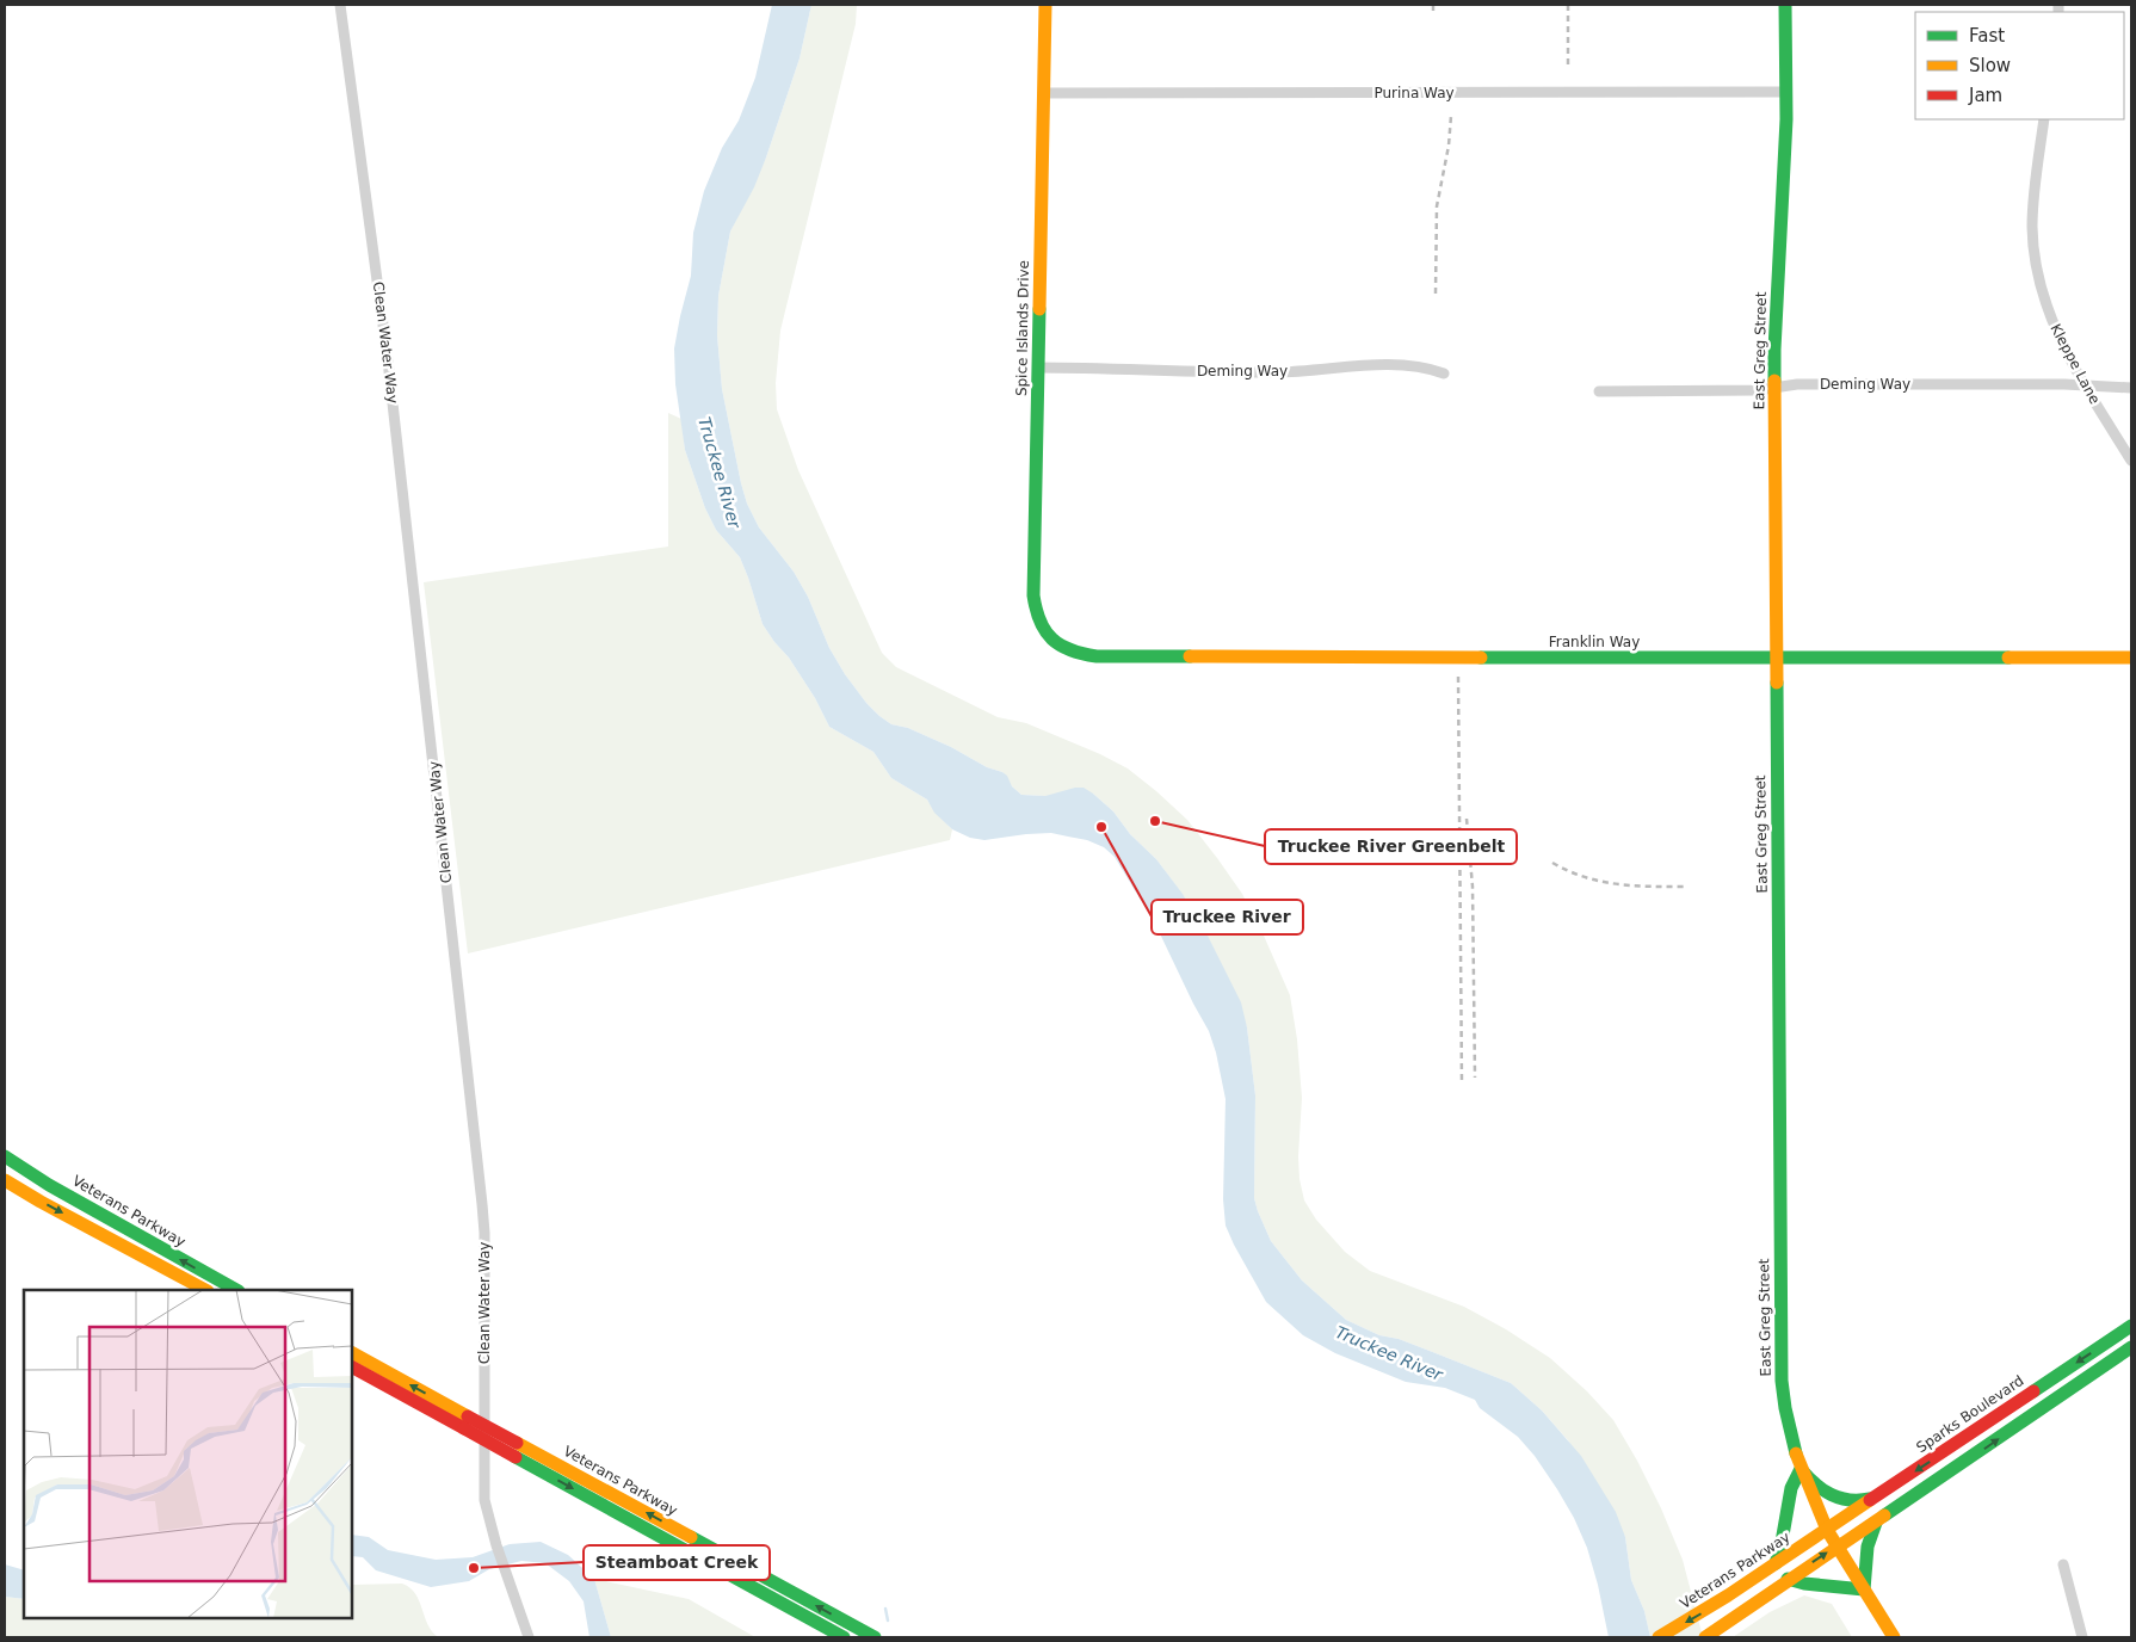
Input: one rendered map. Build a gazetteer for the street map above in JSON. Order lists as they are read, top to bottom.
{
  "streets": {
    "main road": [
      "Spice Islands Drive",
      "East Greg Street",
      "Franklin Way",
      "Veterans Parkway",
      "Sparks Boulevard"
    ],
    "street": [
      "Purina Way",
      "Clean Water Way",
      "Kleppe Lane",
      "Deming Way"
    ]
  },
  "crossings": [
    ["Purina Way", "Spice Islands Drive"],
    ["Purina Way", "East Greg Street"],
    ["Spice Islands Drive", "Deming Way"],
    ["Spice Islands Drive", "Franklin Way"],
    ["East Greg Street", "Deming Way"],
    ["East Greg Street", "Franklin Way"],
    ["East Greg Street", "Veterans Parkway"],
    ["East Greg Street", "Sparks Boulevard"],
    ["Kleppe Lane", "Deming Way"],
    ["Veterans Parkway", "Sparks Boulevard"]
  ],
  "water": ["Truckee River"],
  "places": ["Truckee River Greenbelt", "Truckee River", "Steamboat Creek"],
  "legend": ["Fast", "Slow", "Jam"]
}
